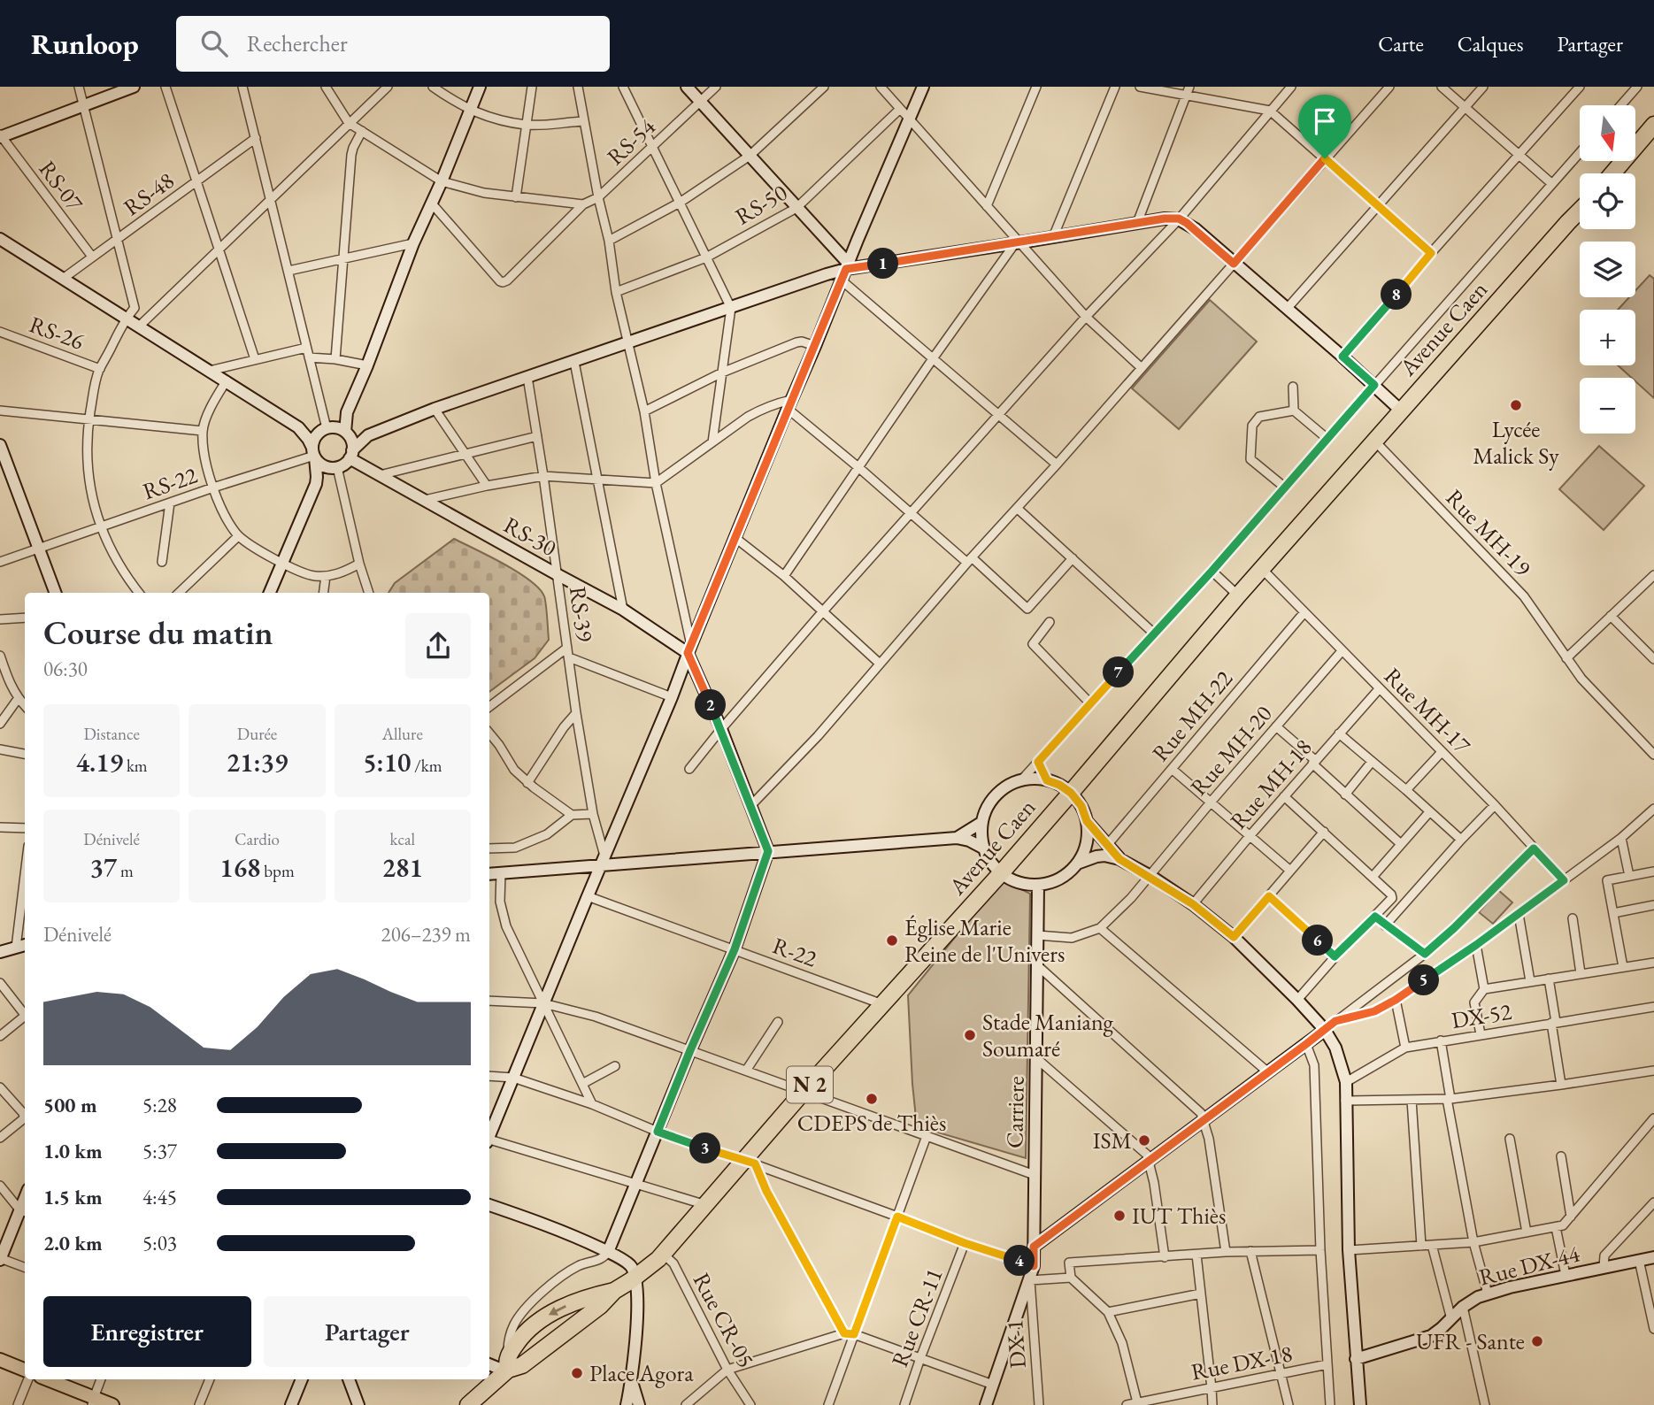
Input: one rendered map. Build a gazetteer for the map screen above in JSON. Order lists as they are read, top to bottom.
{
  "streets": {
    "highway": ["Avenue Caen", "N 2"],
    "street": [
      "RS-54",
      "RS-07",
      "RS-48",
      "RS-50",
      "RS-26",
      "RS-22",
      "Rue MH-19",
      "RS-30",
      "RS-39",
      "Rue MH-17",
      "Rue MH-22",
      "Rue MH-20",
      "Rue MH-18",
      "R-22",
      "DX-52",
      "Carriere",
      "Rue DX-44",
      "Rue CR-11",
      "Rue CR-05",
      "DX-1",
      "Rue DX-18"
    ]
  },
  "crossings": [
    ["RS-07", "RS-48"],
    ["Avenue Caen", "Rue MH-19"],
    ["Avenue Caen", "Rue MH-17"],
    ["Avenue Caen", "R-22"],
    ["Avenue Caen", "Rue CR-05"],
    ["RS-22", "RS-30"],
    ["RS-30", "RS-39"],
    ["Rue MH-17", "Rue MH-22"],
    ["Rue MH-17", "Rue MH-20"],
    ["Rue MH-17", "Rue MH-18"],
    ["DX-52", "Rue DX-44"],
    ["Carriere", "DX-1"]
  ],
  "places": [
    "Lycée Malick Sy",
    "Église Marie Reine de l'Univers",
    "Stade Maniang Soumaré",
    "CDEPS de Thiès",
    "ISM",
    "IUT Thiès",
    "UFR - Sante",
    "Place Agora"
  ],
  "north": "bottom",
  "page": {
    "header": "Runloop",
    "search": "Rechercher",
    "nav": ["Carte", "Calques", "Partager"],
    "map_buttons": ["+", "−"],
    "pins": [
      "1",
      "8",
      "7",
      "2",
      "6",
      "5",
      "3",
      "4"
    ],
    "heading": ["Course du matin", "06:30"],
    "stats": [
      ["Distance", "4.19 km"],
      ["Durée", "21:39"],
      ["Allure", "5:10 /km"],
      ["Dénivelé", "37 m"],
      ["Cardio", "168 bpm"],
      ["kcal", "281"]
    ],
    "chart": ["Dénivelé", "206–239 m"],
    "list": [
      {
        "name": "500 m",
        "note": "5:28"
      },
      {
        "name": "1.0 km",
        "note": "5:37"
      },
      {
        "name": "1.5 km",
        "note": "4:45"
      },
      {
        "name": "2.0 km",
        "note": "5:03"
      }
    ],
    "buttons": ["Enregistrer", "Partager"]
  }
}
